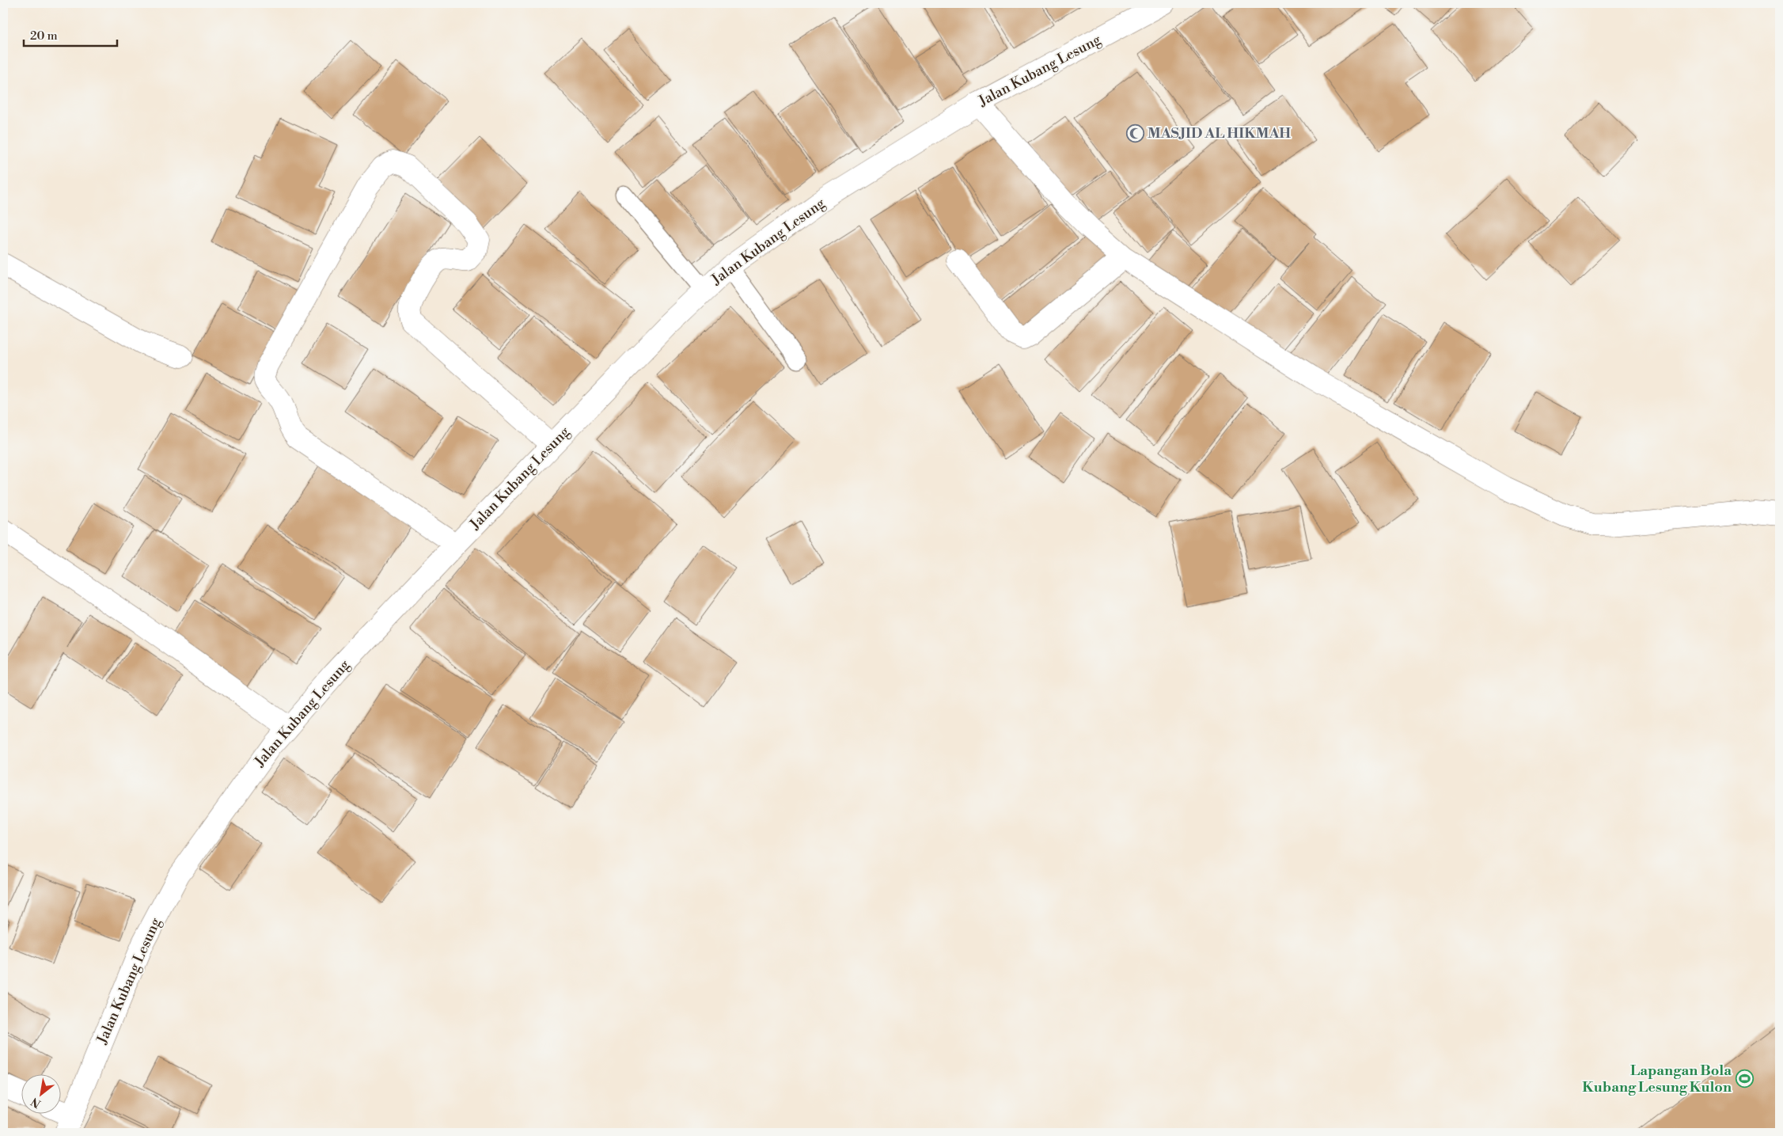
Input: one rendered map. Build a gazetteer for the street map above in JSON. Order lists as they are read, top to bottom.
{
  "streets": {
    "street": ["Jalan Kubang Lesung"]
  },
  "places": {
    "mosque": ["MASJID AL HIKMAH"],
    "sports": ["Lapangan Bola Kubang Lesung Kulon"]
  },
  "scale_bar": "20 m",
  "north": "bottom left"
}
